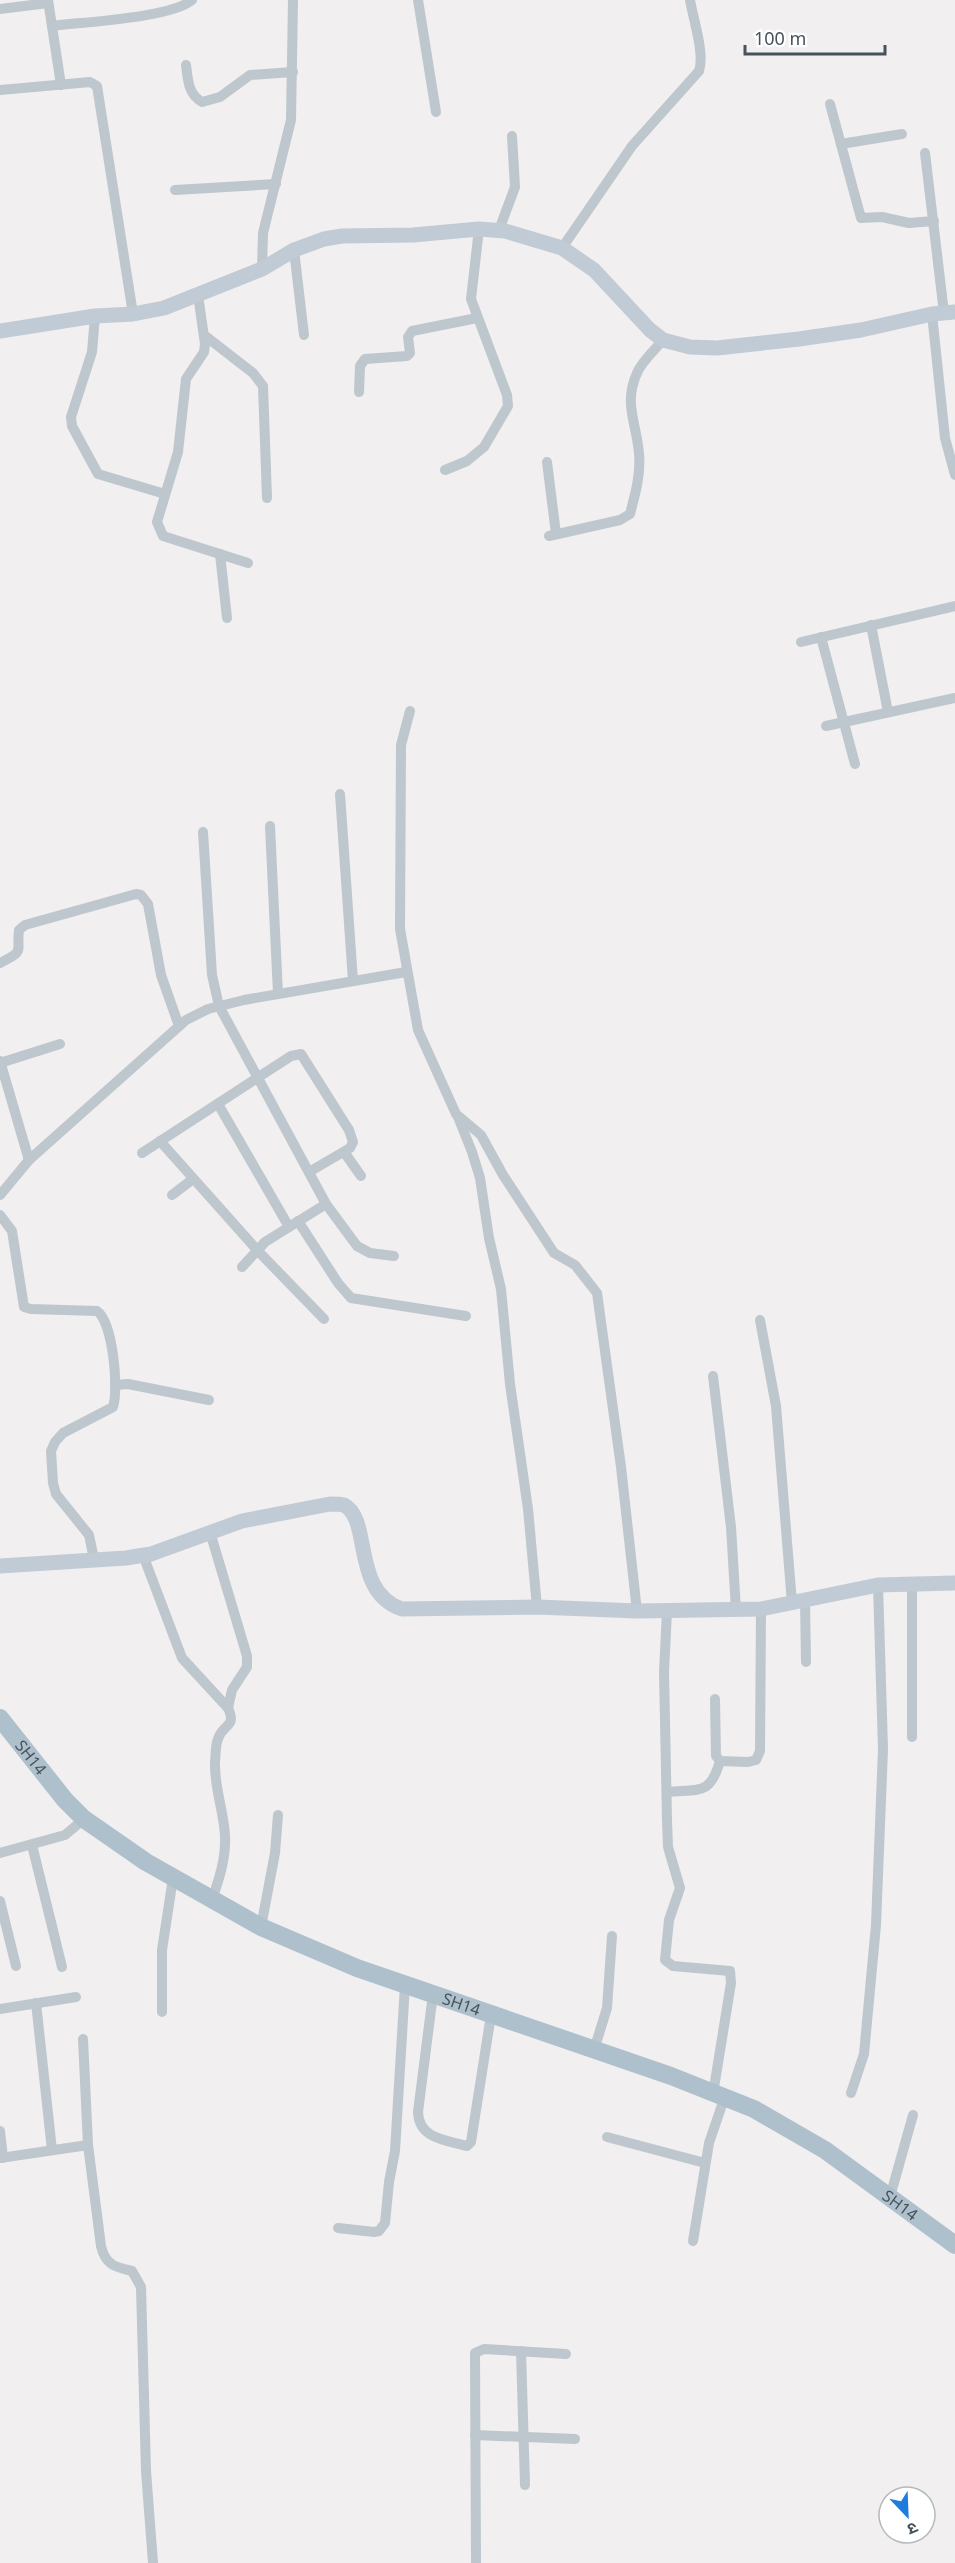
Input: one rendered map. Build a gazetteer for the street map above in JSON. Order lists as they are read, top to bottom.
{
  "streets": {
    "main road": ["SH14"]
  },
  "scale_bar": "100 m",
  "north": "bottom right"
}
